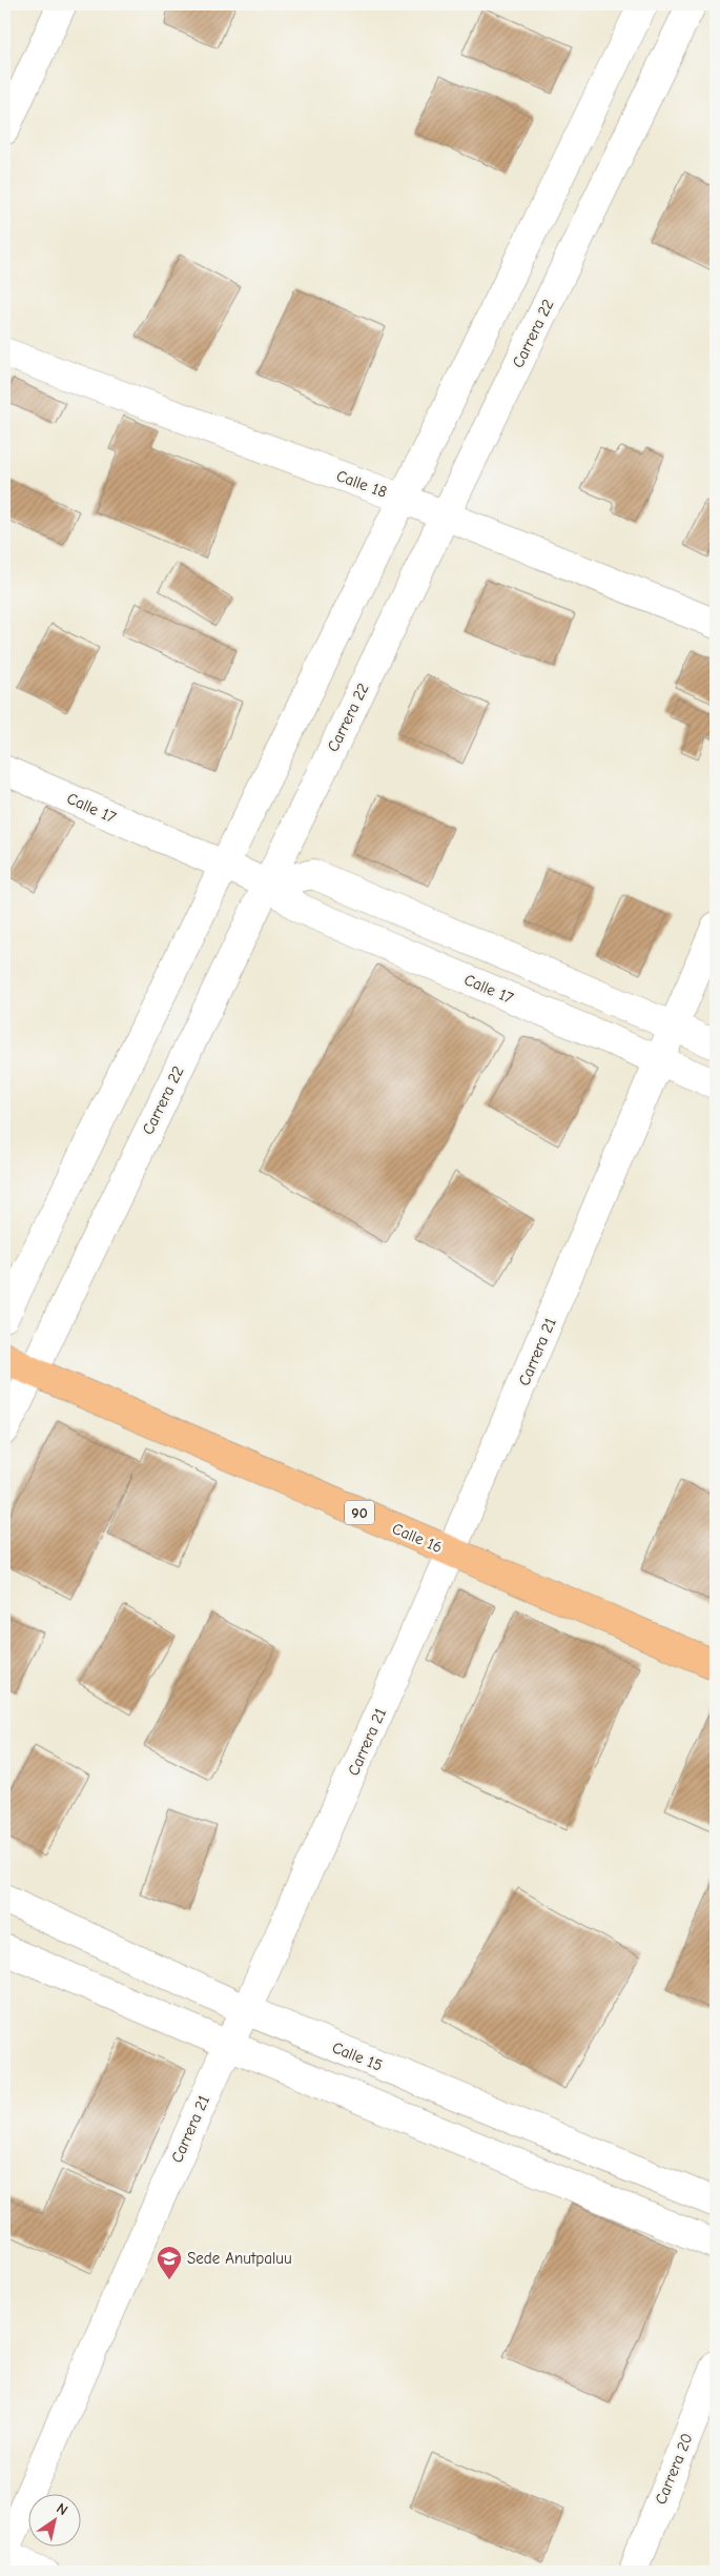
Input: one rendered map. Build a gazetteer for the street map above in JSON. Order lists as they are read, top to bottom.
{
  "streets": {
    "highway": ["90", "Calle 16"],
    "street": [
      "Carrera 22",
      "Calle 18",
      "Calle 17",
      "Carrera 21",
      "Calle 15",
      "Carrera 20"
    ]
  },
  "crossings": [
    ["Carrera 22", "Calle 18"],
    ["Carrera 22", "Calle 17"],
    ["Carrera 22", "Calle 16"],
    ["Calle 17", "Carrera 21"],
    ["Carrera 21", "Calle 16"],
    ["Carrera 21", "Calle 15"]
  ],
  "places": {
    "school or university": ["Sede Anutpaluu"]
  },
  "north": "top right"
}
